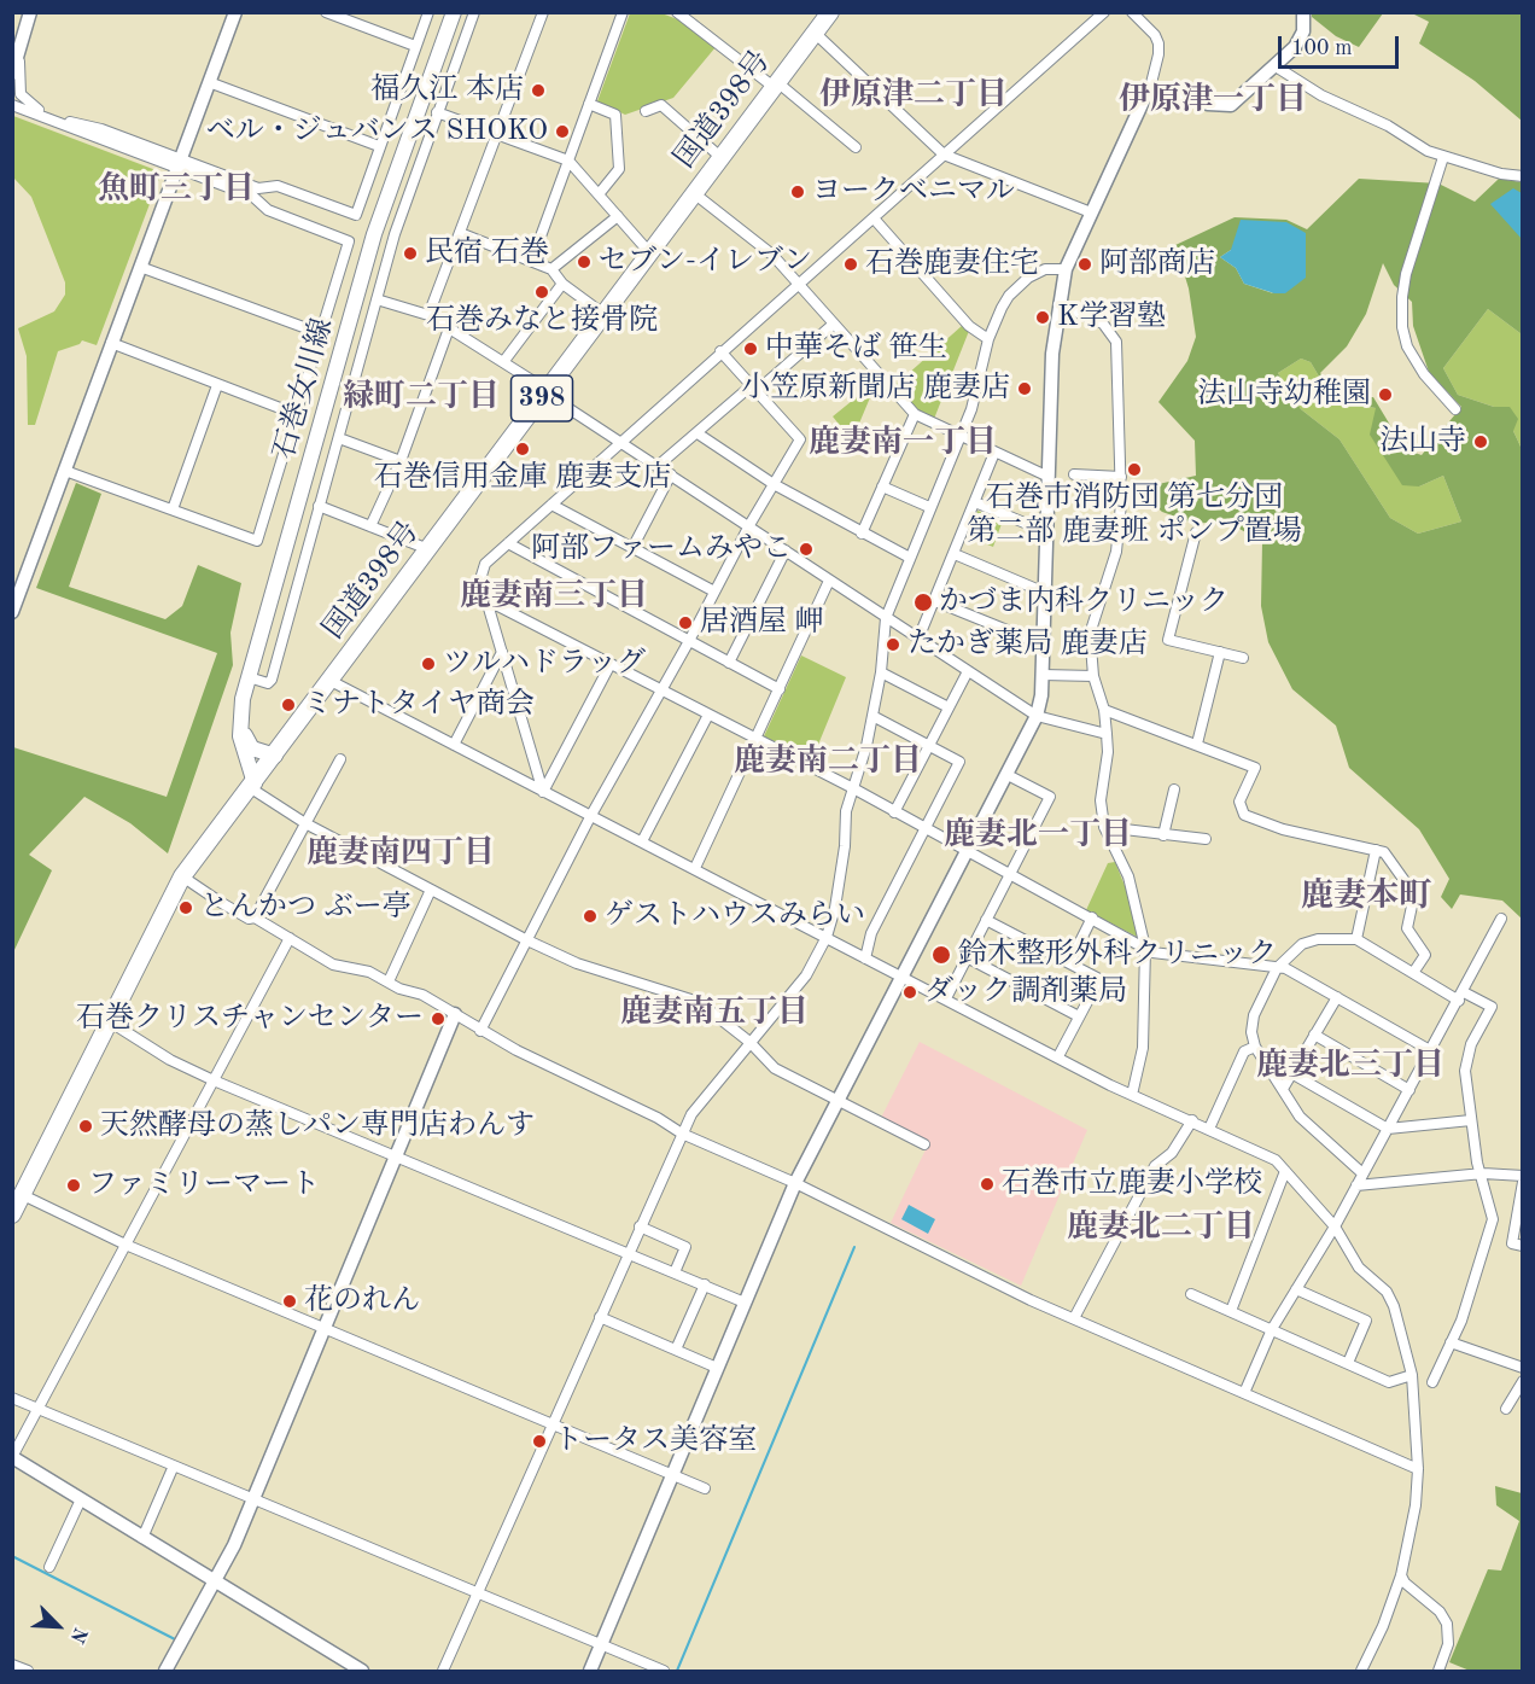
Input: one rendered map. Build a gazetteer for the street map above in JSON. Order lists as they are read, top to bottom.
{
  "streets": {
    "highway": ["国道398号", "398"],
    "main road": ["石巻女川線"]
  },
  "crossings": [
    ["国道398号", "石巻女川線"]
  ],
  "districts": [
    "伊原津二丁目",
    "伊原津一丁目",
    "魚町三丁目",
    "緑町二丁目",
    "鹿妻南一丁目",
    "鹿妻南三丁目",
    "鹿妻南二丁目",
    "鹿妻北一丁目",
    "鹿妻南四丁目",
    "鹿妻本町",
    "鹿妻南五丁目",
    "鹿妻北三丁目",
    "鹿妻北二丁目"
  ],
  "places": [
    "福久江 本店",
    "ベル・ジュバンス SHOKO",
    "ヨークベニマル",
    "民宿 石巻",
    "セブン-イレブン",
    "石巻鹿妻住宅",
    "阿部商店",
    "石巻みなと接骨院",
    "K学習塾",
    "中華そば 笹生",
    "小笠原新聞店 鹿妻店",
    "法山寺幼稚園",
    "法山寺",
    "石巻信用金庫 鹿妻支店",
    "石巻市消防団 第七分団 第二部 鹿妻班 ポンプ置場",
    "阿部ファームみやこ",
    "かづま内科クリニック",
    "居酒屋 岬",
    "たかぎ薬局 鹿妻店",
    "ツルハドラッグ",
    "ミナトタイヤ商会",
    "とんかつ ぶー亭",
    "ゲストハウスみらい",
    "鈴木整形外科クリニック",
    "ダック調剤薬局",
    "石巻クリスチャンセンター",
    "天然酵母の蒸しパン専門店わんす",
    "石巻市立鹿妻小学校",
    "ファミリーマート",
    "花のれん",
    "トータス美容室"
  ],
  "scale_bar": "100 m",
  "north": "bottom right"
}
